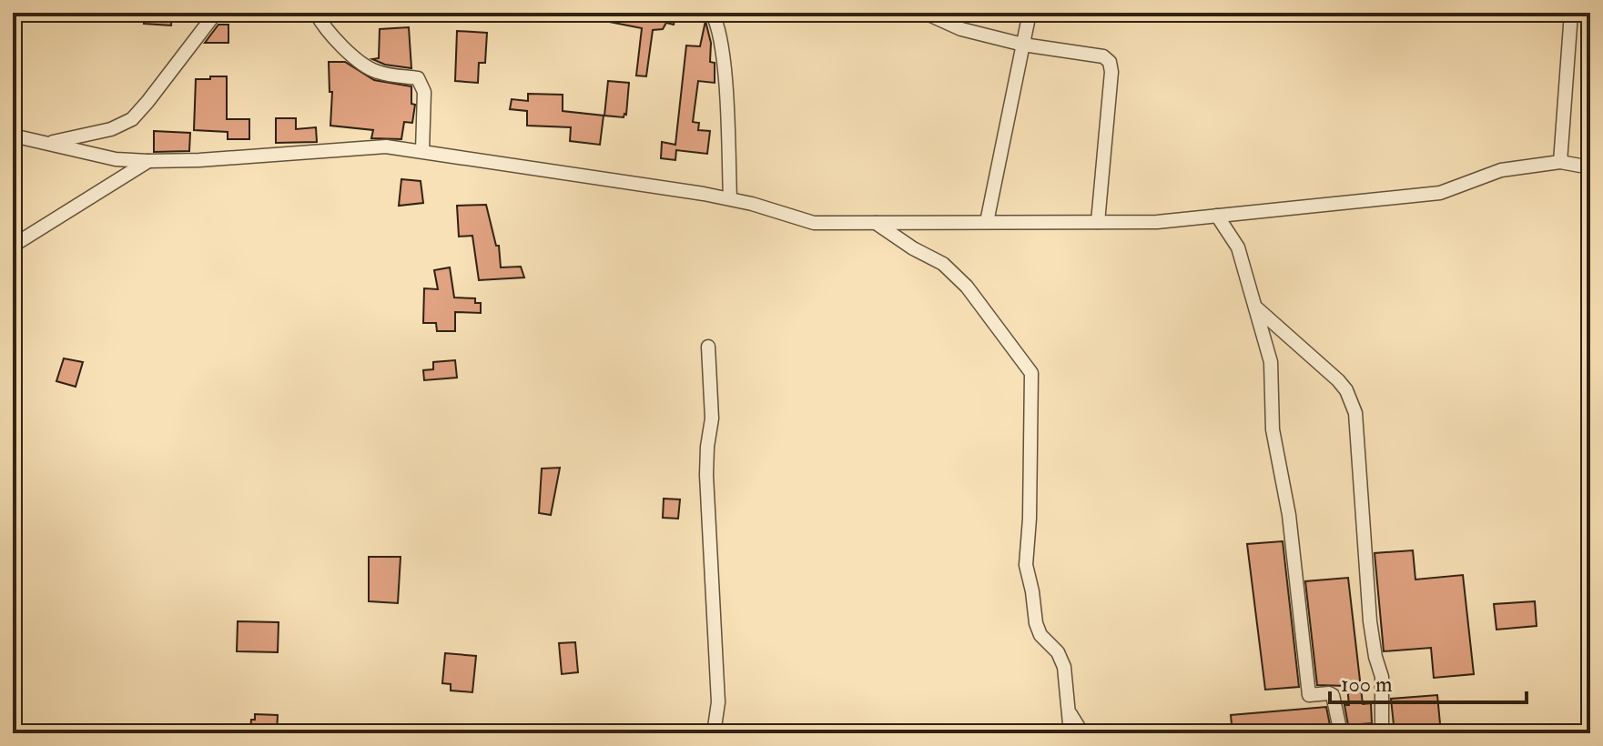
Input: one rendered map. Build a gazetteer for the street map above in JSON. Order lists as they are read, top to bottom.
{
  "scale_bar": "100 m"
}
